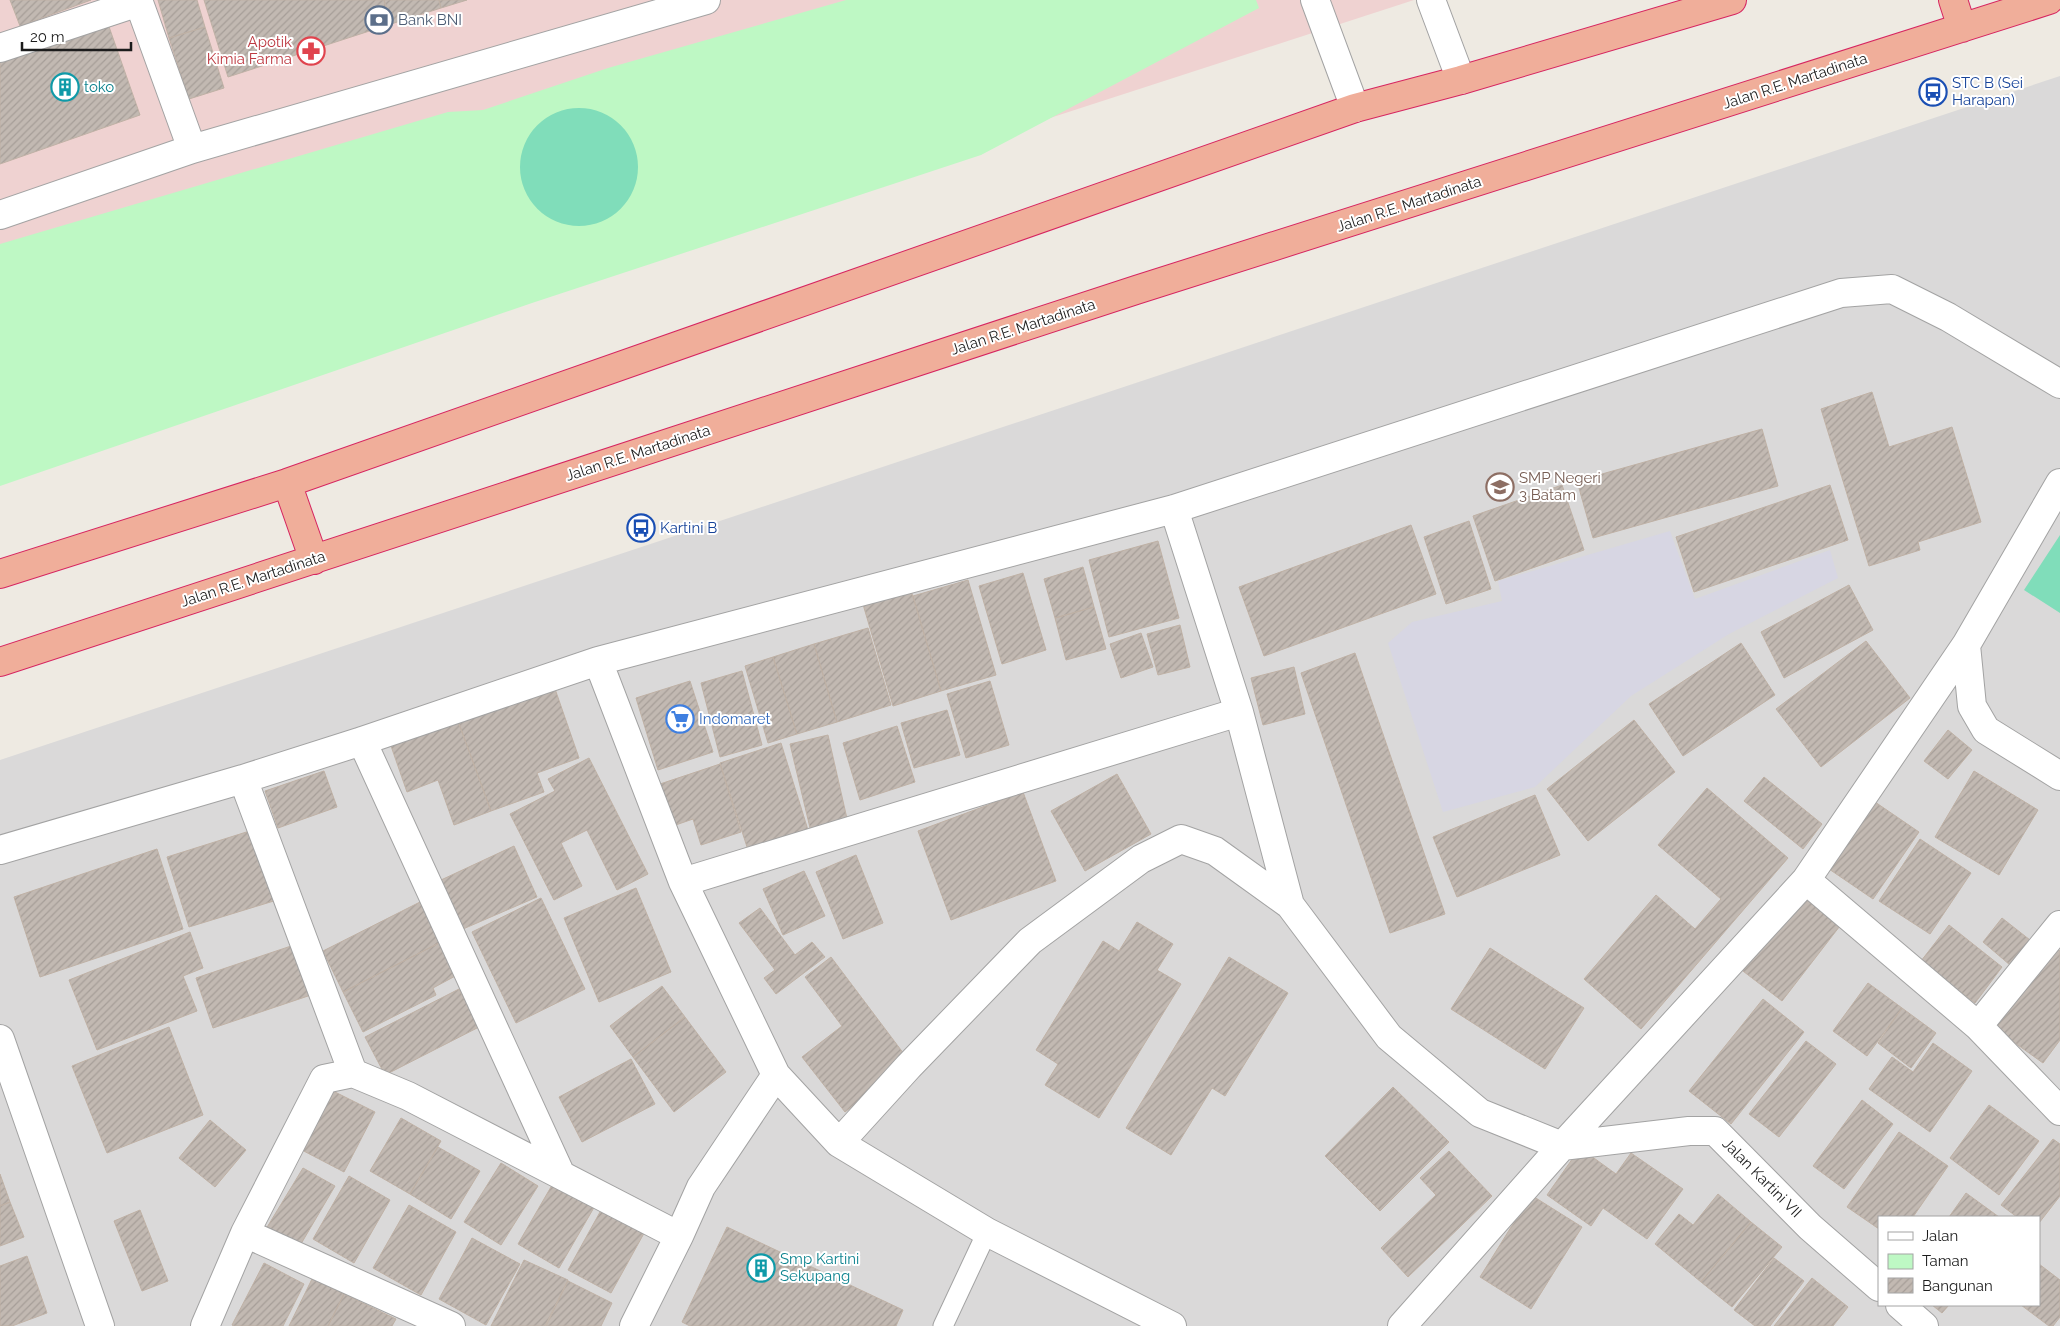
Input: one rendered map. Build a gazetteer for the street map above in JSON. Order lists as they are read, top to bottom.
{
  "streets": {
    "highway": ["Jalan R.E. Martadinata"],
    "street": ["Jalan Kartini VII"]
  },
  "places": {
    "bank": ["Bank BNI"],
    "pharmacy": ["Apotik Kimia Farma"],
    "building": ["toko", "Smp Kartini Sekupang"],
    "bus stop": ["STC B (Sei Harapan)", "Kartini B"],
    "school or university": ["SMP Negeri 3 Batam"],
    "supermarket": ["Indomaret"]
  },
  "legend": ["Jalan", "Taman", "Bangunan"],
  "scale_bar": "20 m"
}
